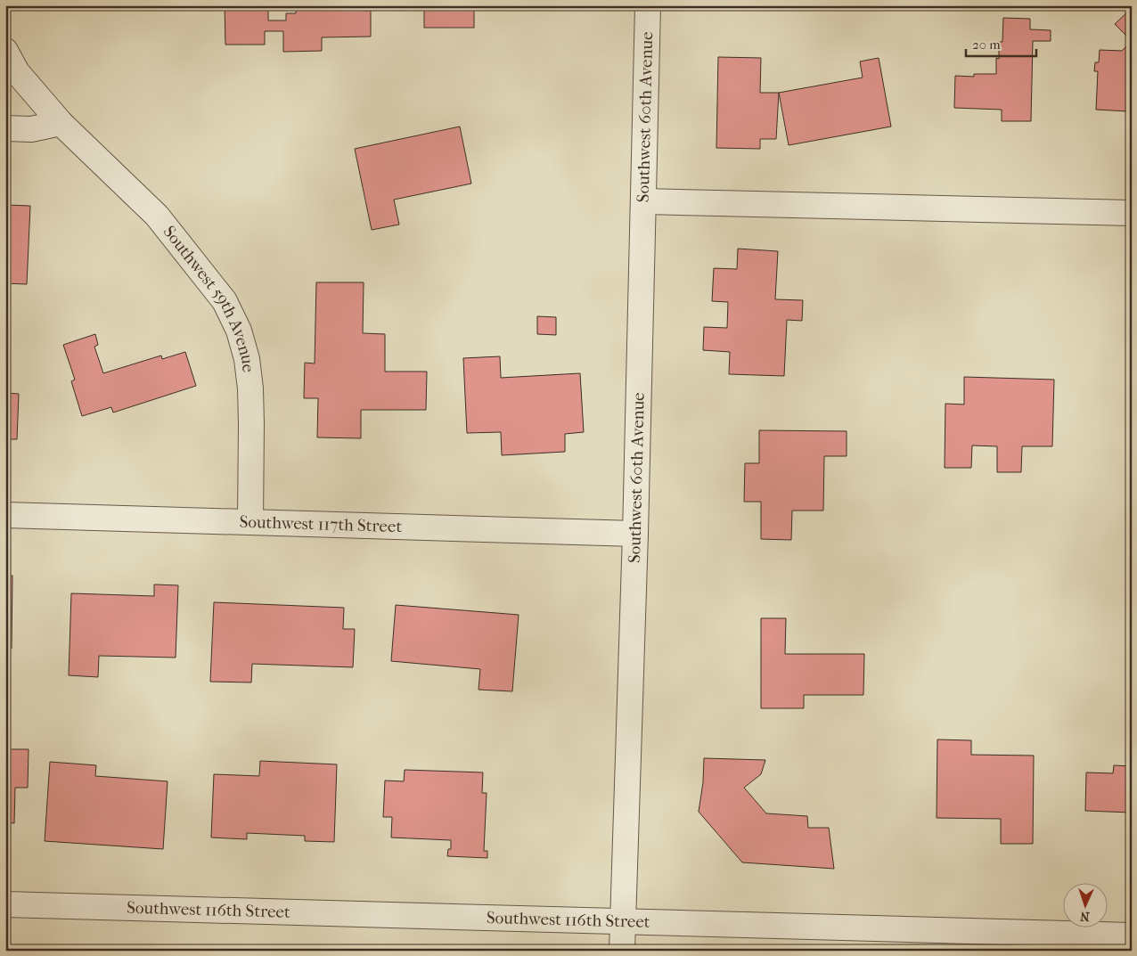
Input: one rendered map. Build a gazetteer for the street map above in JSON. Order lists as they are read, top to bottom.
{
  "streets": {
    "street": [
      "Southwest 60th Avenue",
      "Southwest 59th Avenue",
      "Southwest 117th Street",
      "Southwest 116th Street"
    ]
  },
  "crossings": [
    ["Southwest 60th Avenue", "Southwest 117th Street"],
    ["Southwest 60th Avenue", "Southwest 116th Street"],
    ["Southwest 59th Avenue", "Southwest 117th Street"]
  ],
  "scale_bar": "20 m",
  "north": "bottom"
}
